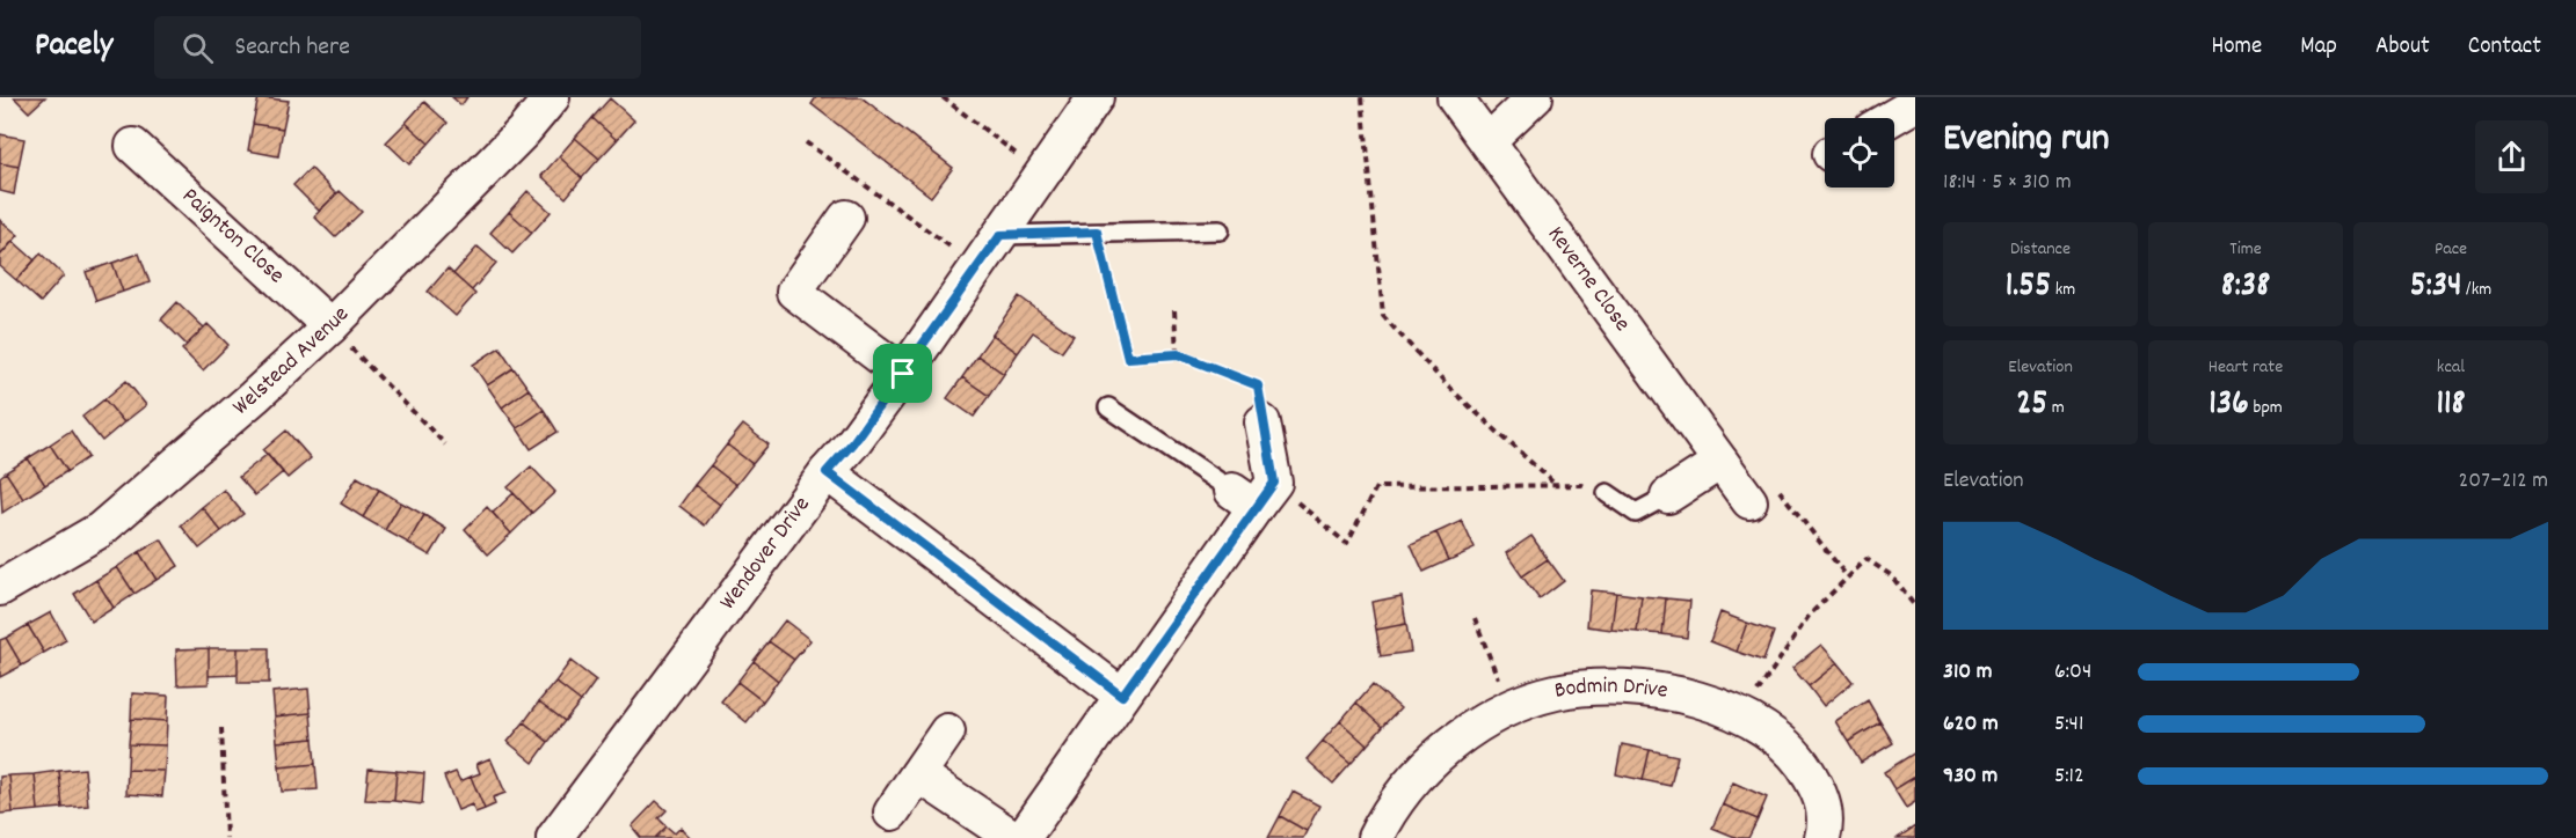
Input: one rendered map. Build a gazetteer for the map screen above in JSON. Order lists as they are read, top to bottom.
{
  "streets": {
    "street": [
      "Paignton Close",
      "Keverne Close",
      "Welstead Avenue",
      "Wendover Drive",
      "Bodmin Drive"
    ]
  },
  "crossings": [
    ["Paignton Close", "Welstead Avenue"]
  ],
  "page": {
    "header": "Pacely",
    "search": "Search here",
    "nav": [
      "Home",
      "Map",
      "About",
      "Contact"
    ],
    "heading": ["Evening run", "18:14 · 5 × 310 m"],
    "stats": [
      ["Distance", "1.55 km"],
      ["Time", "8:38"],
      ["Pace", "5:34 /km"],
      ["Elevation", "25 m"],
      ["Heart rate", "136 bpm"],
      ["kcal", "118"]
    ],
    "chart": ["Elevation", "207–212 m"],
    "list": [
      {
        "name": "310 m",
        "note": "6:04"
      },
      {
        "name": "620 m",
        "note": "5:41"
      },
      {
        "name": "930 m",
        "note": "5:12"
      }
    ]
  }
}
